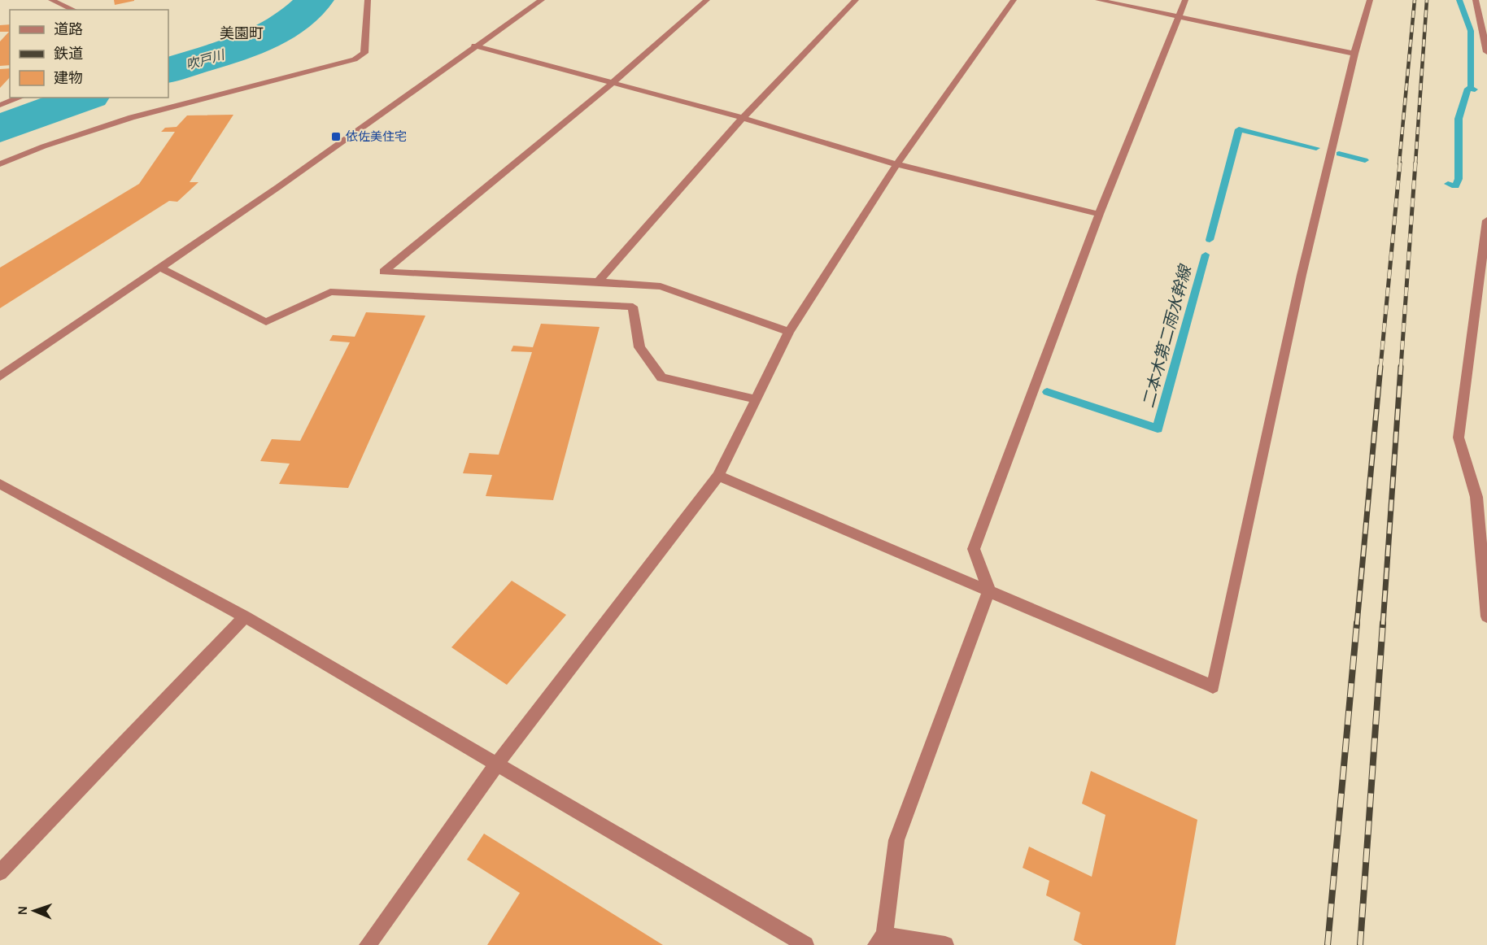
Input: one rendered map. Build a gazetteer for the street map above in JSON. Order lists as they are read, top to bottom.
{
  "districts": ["美園町"],
  "water": ["吹戸川", "二本木第二雨水幹線"],
  "places": {
    "transit": ["依佐美住宅"]
  },
  "legend": ["道路", "鉄道", "建物"],
  "north": "left"
}
